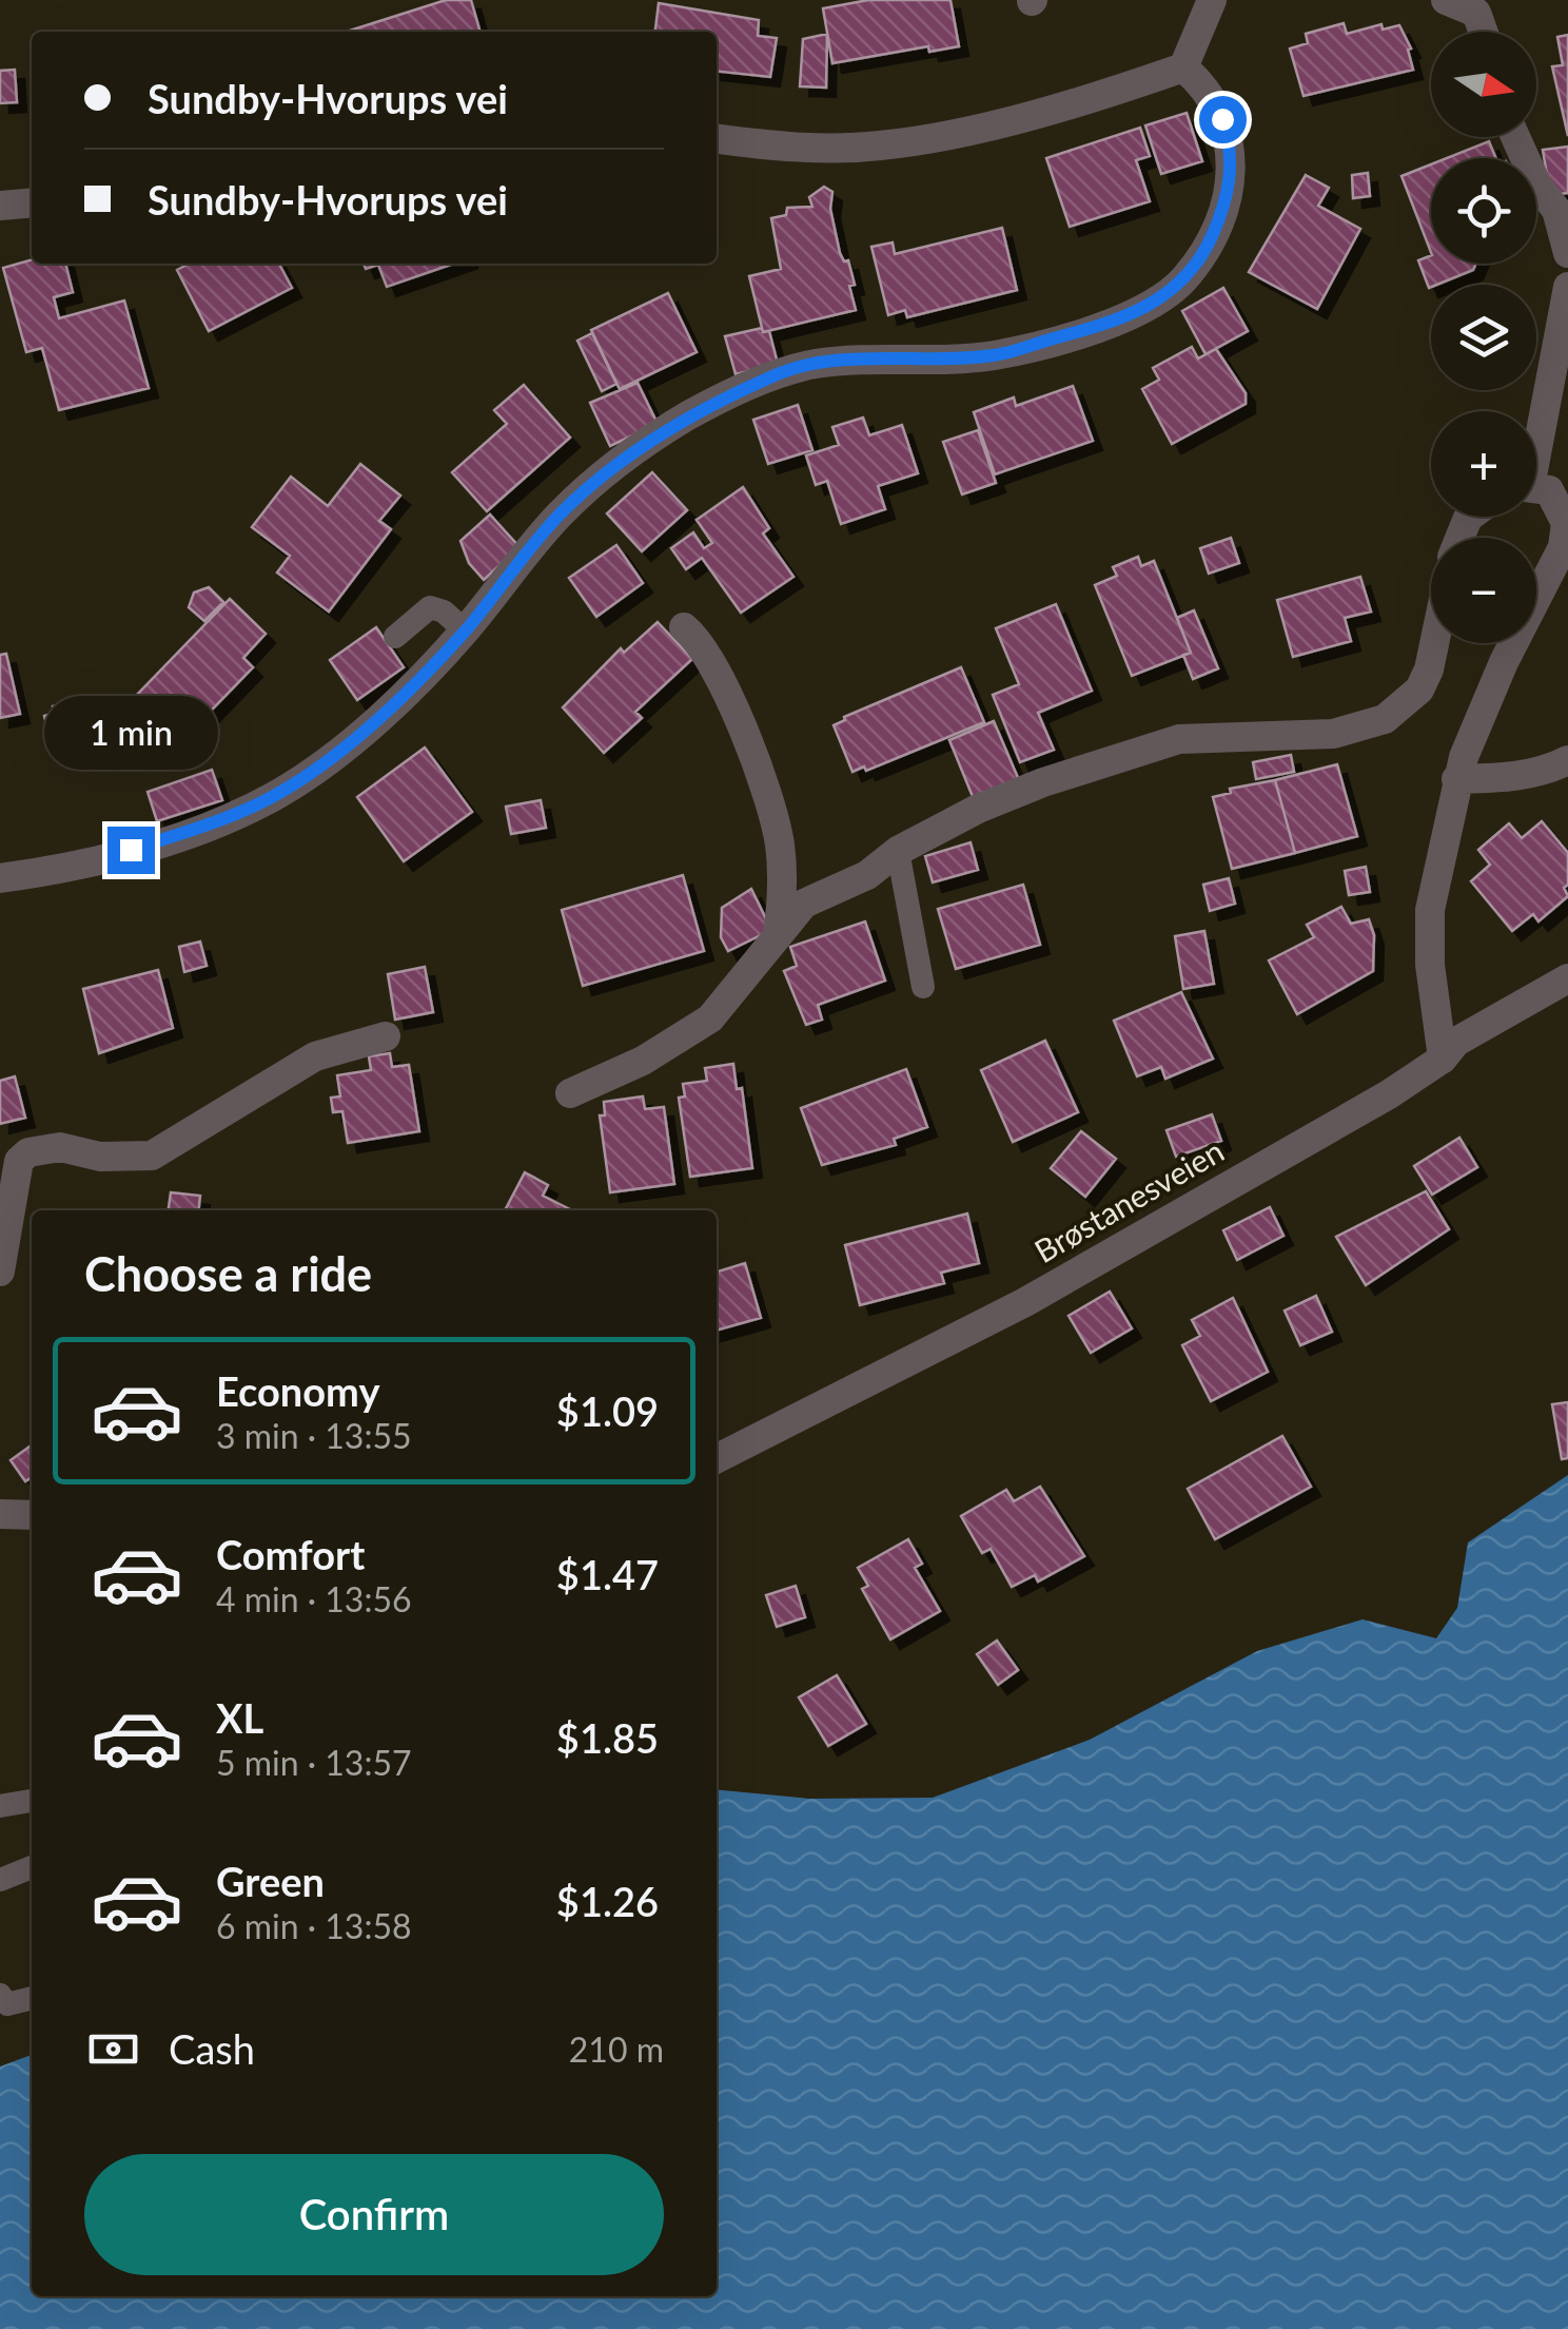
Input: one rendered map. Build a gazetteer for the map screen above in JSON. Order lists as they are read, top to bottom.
{
  "streets": {
    "street": ["Brøstanesveien"]
  },
  "north": "right",
  "page": {
    "map_buttons": ["+", "−"],
    "banner": ["Sundby-Hvorups vei", "Sundby-Hvorups vei"],
    "bubble": "1 min",
    "heading": "Choose a ride",
    "list": [
      {
        "name": "Economy",
        "note": "3 min · 13:55",
        "value": "$1.09"
      },
      {
        "name": "Comfort",
        "note": "4 min · 13:56",
        "value": "$1.47"
      },
      {
        "name": "XL",
        "note": "5 min · 13:57",
        "value": "$1.85"
      },
      {
        "name": "Green",
        "note": "6 min · 13:58",
        "value": "$1.26"
      }
    ],
    "pay": ["Cash", "210 m"],
    "buttons": "Confirm"
  }
}
